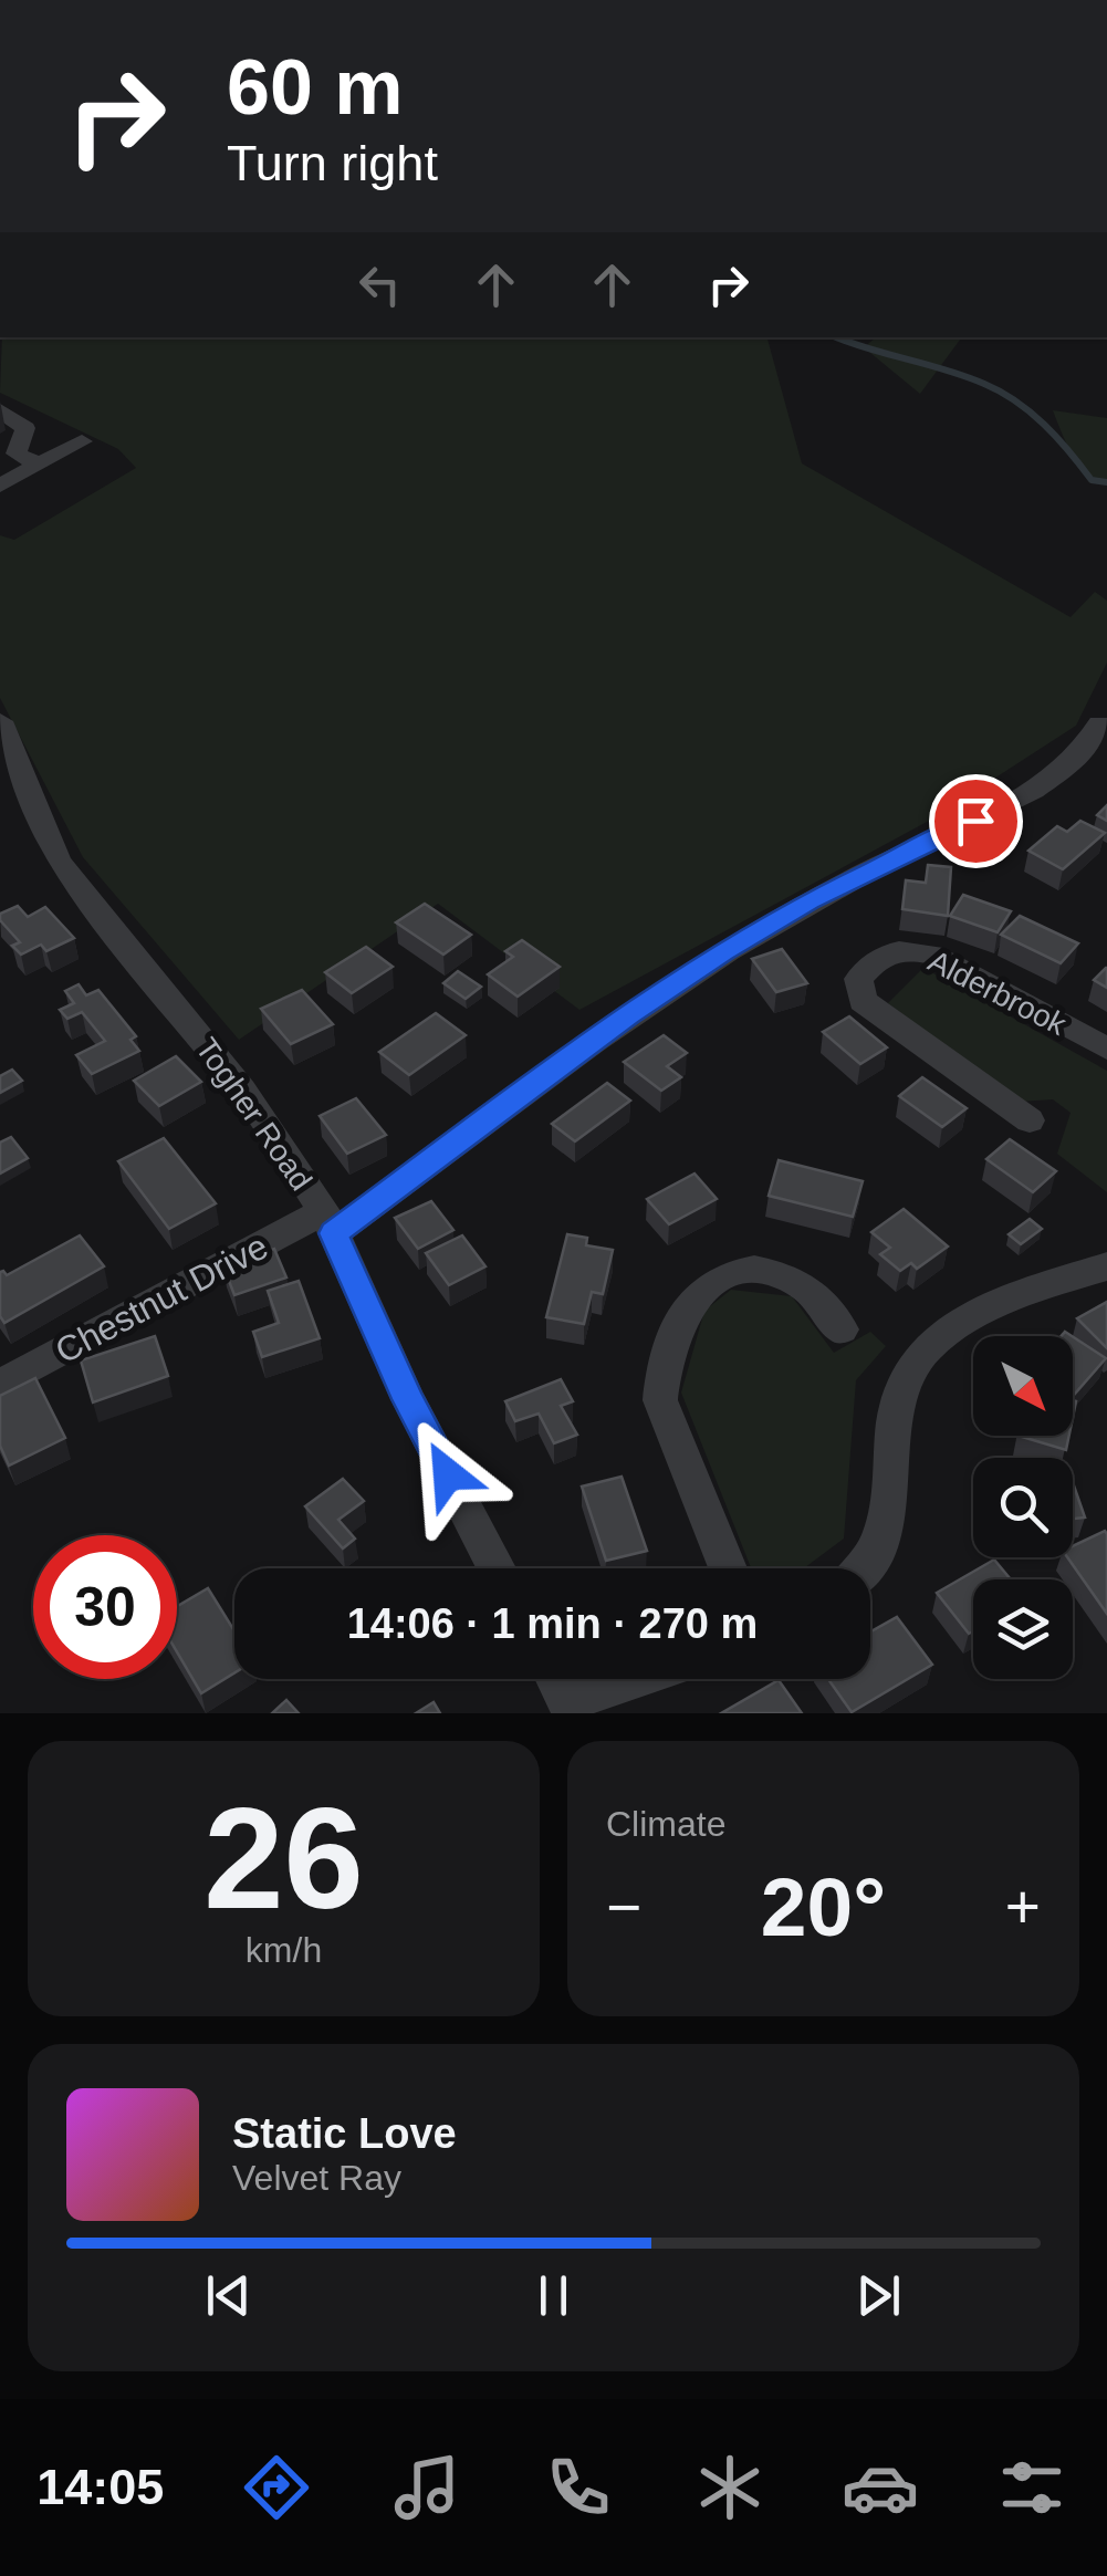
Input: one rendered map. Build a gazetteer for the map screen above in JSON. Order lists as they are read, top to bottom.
{
  "streets": {
    "street": ["Alderbrook", "Togher Road", "Chestnut Drive"]
  },
  "crossings": [
    ["Togher Road", "Chestnut Drive"]
  ],
  "north": "bottom right",
  "page": {
    "turn": ["60 m", "Turn right"],
    "limit": "30",
    "trip": "14:06 · 1 min · 270 m",
    "tile": [
      ["26", "km/h"],
      "Climate"
    ],
    "heat": ["−", "20°", "+"],
    "song": ["Static Love", "Velvet Ray"],
    "tabs": "14:05"
  }
}
